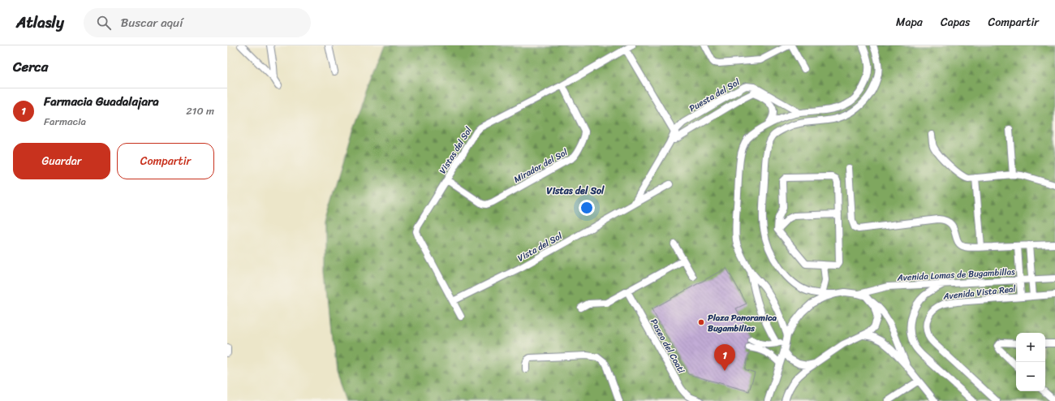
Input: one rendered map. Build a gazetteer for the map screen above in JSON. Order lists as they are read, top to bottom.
{
  "streets": {
    "street": [
      "Puesta del Sol",
      "Vistas del Sol",
      "Mirador del Sol",
      "Vista del Sol",
      "Avenida Lomas de Bugambillas",
      "Avenida Vista Real",
      "Paseo del Coati"
    ]
  },
  "crossings": [
    ["Vistas del Sol", "Mirador del Sol"],
    ["Vistas del Sol", "Vista del Sol"],
    ["Avenida Lomas de Bugambillas", "Avenida Vista Real"]
  ],
  "districts": ["Vistas del Sol"],
  "places": ["Plaza Panoramica Bugambilias"],
  "page": {
    "header": "Atlasly",
    "search": "Buscar aquí",
    "nav": ["Mapa", "Capas", "Compartir"],
    "heading": "Cerca",
    "list": [
      {
        "mark": "1",
        "name": "Farmacia Guadalajara",
        "note": "Farmacia",
        "value": "210 m"
      }
    ],
    "buttons": ["Guardar", "Compartir"],
    "map_buttons": ["+", "−"],
    "pins": "1"
  }
}
